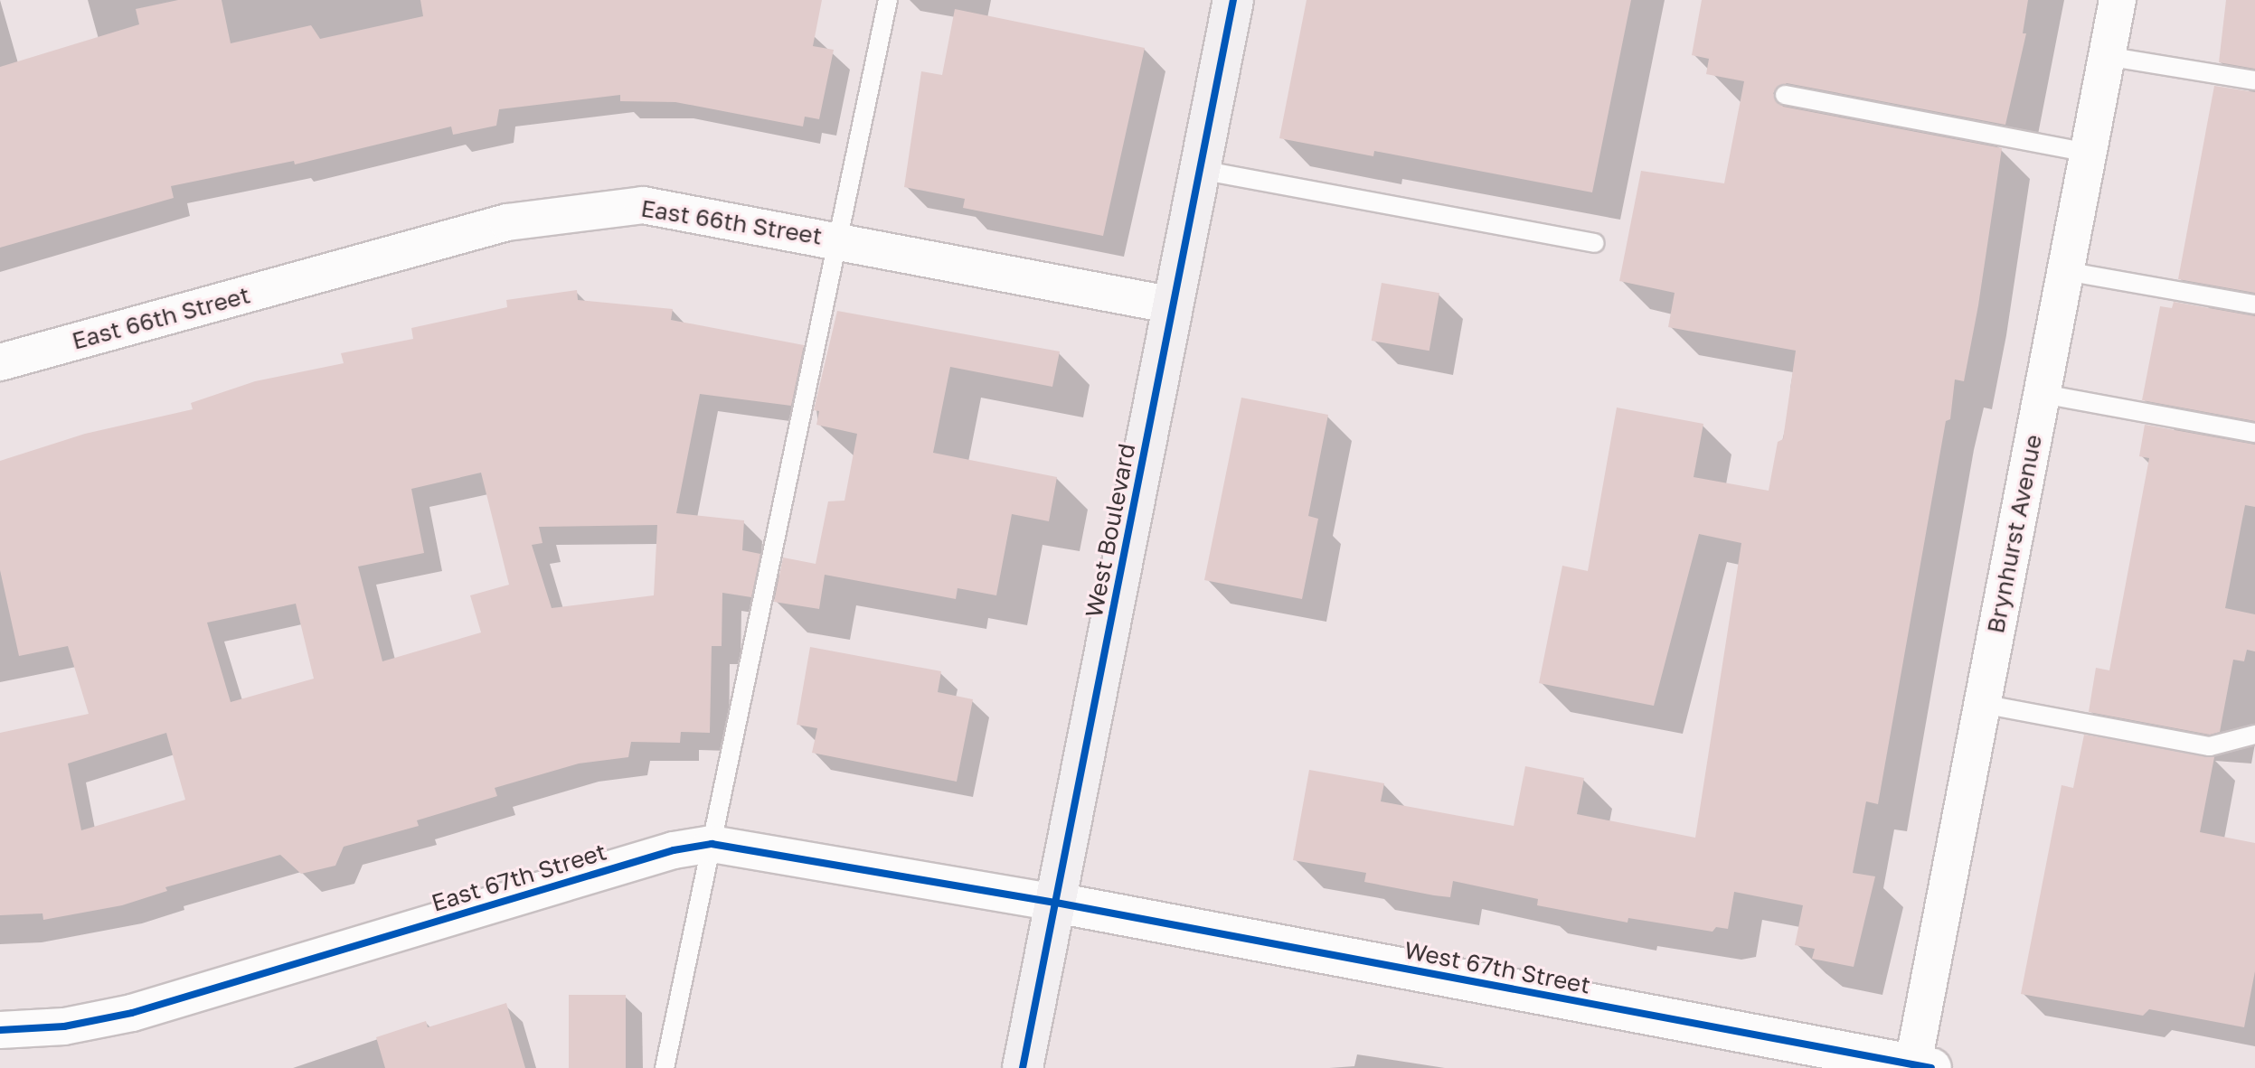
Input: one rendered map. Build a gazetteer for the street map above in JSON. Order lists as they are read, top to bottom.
{
  "streets": {
    "main road": ["West Boulevard"],
    "street": [
      "East 66th Street",
      "Brynhurst Avenue",
      "East 67th Street",
      "West 67th Street"
    ]
  },
  "crossings": [
    ["East 66th Street", "West Boulevard"],
    ["West Boulevard", "East 67th Street"],
    ["West Boulevard", "West 67th Street"],
    ["Brynhurst Avenue", "West 67th Street"],
    ["East 67th Street", "West 67th Street"]
  ]
}
